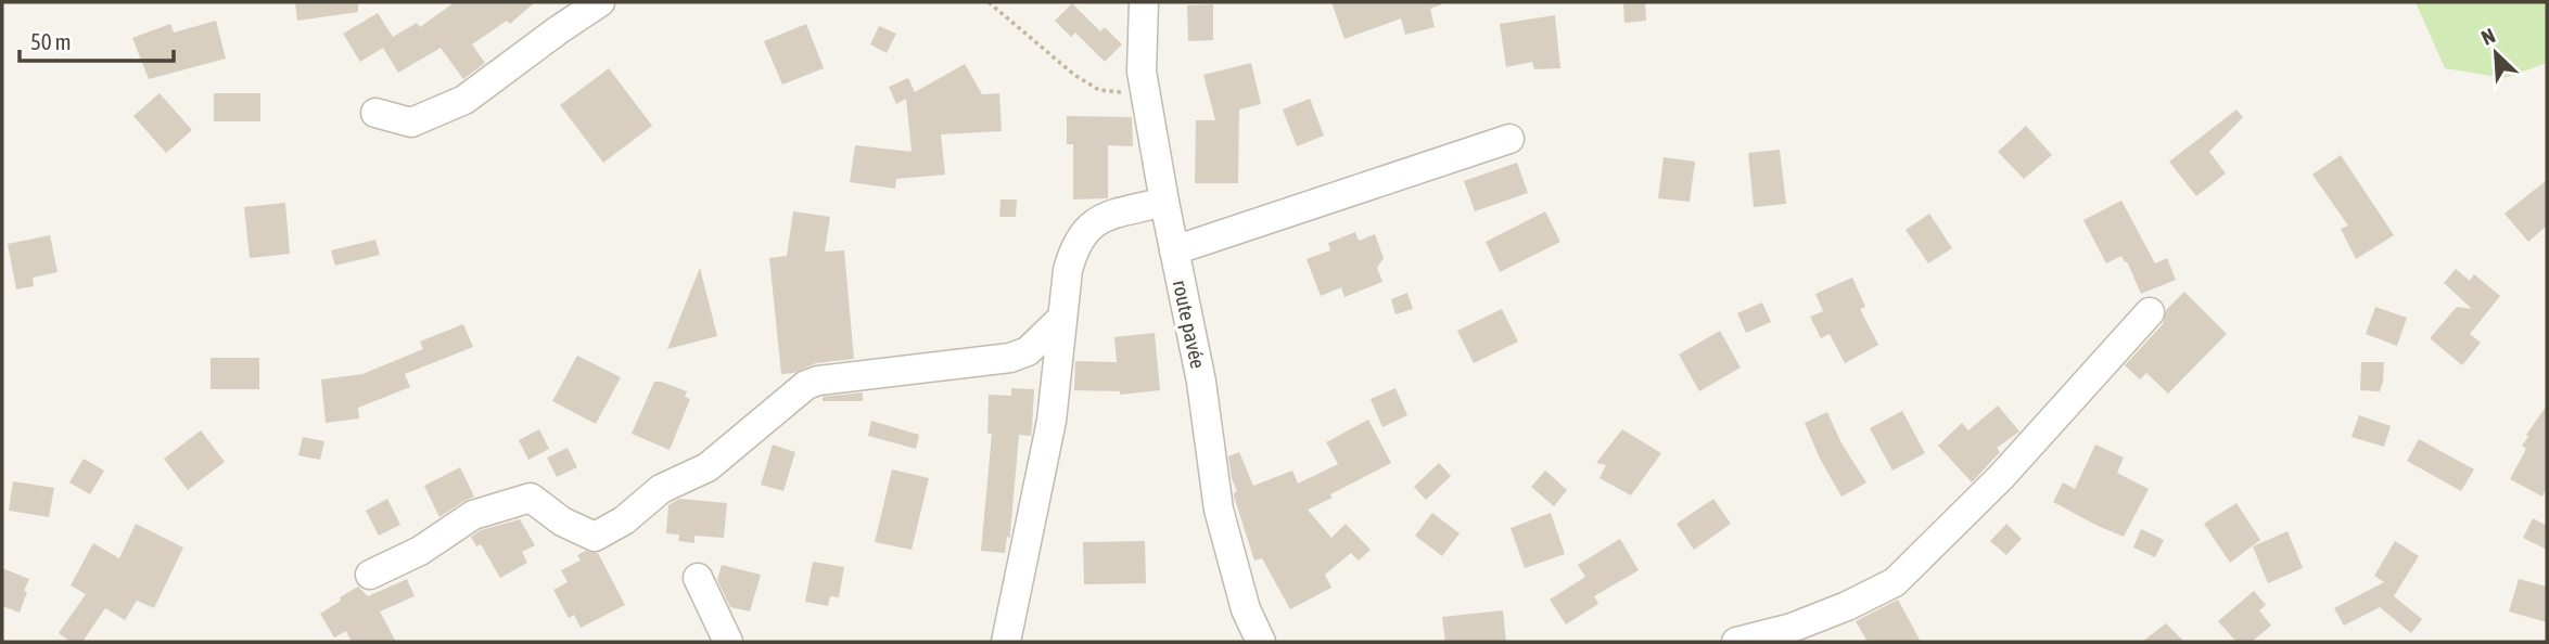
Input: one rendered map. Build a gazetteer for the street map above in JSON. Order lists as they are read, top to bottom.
{
  "streets": {
    "street": ["route pavée"]
  },
  "scale_bar": "50 m",
  "north": "top left"
}
